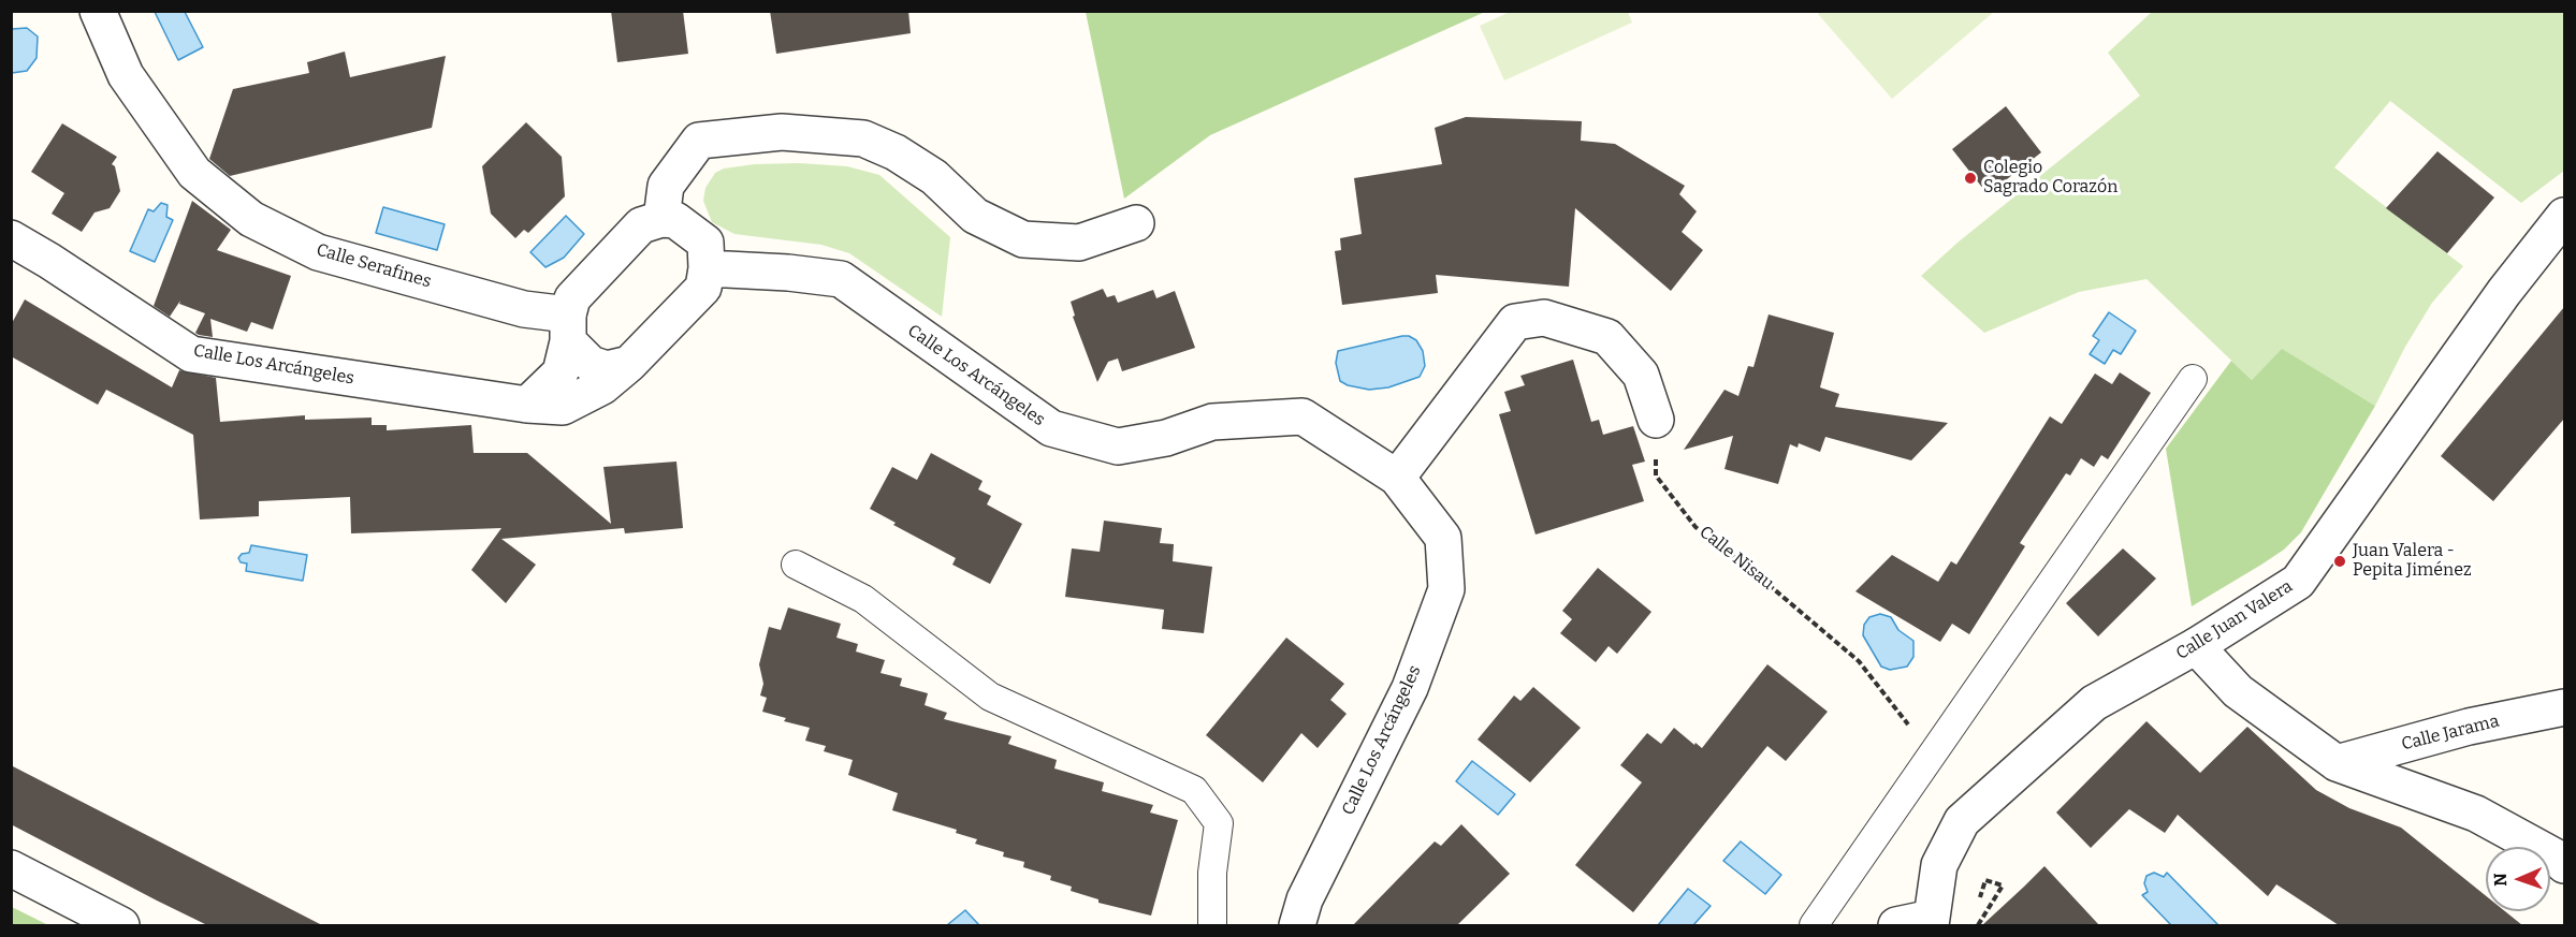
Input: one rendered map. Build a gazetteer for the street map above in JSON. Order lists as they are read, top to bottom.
{
  "streets": {
    "street": [
      "Calle Serafines",
      "Calle Los Arcángeles",
      "Calle Juan Valera",
      "Calle Jarama"
    ],
    "path": ["Calle Nisau"]
  },
  "places": ["Colegio Sagrado Corazón", "Juan Valera - Pepita Jiménez"],
  "north": "left"
}
